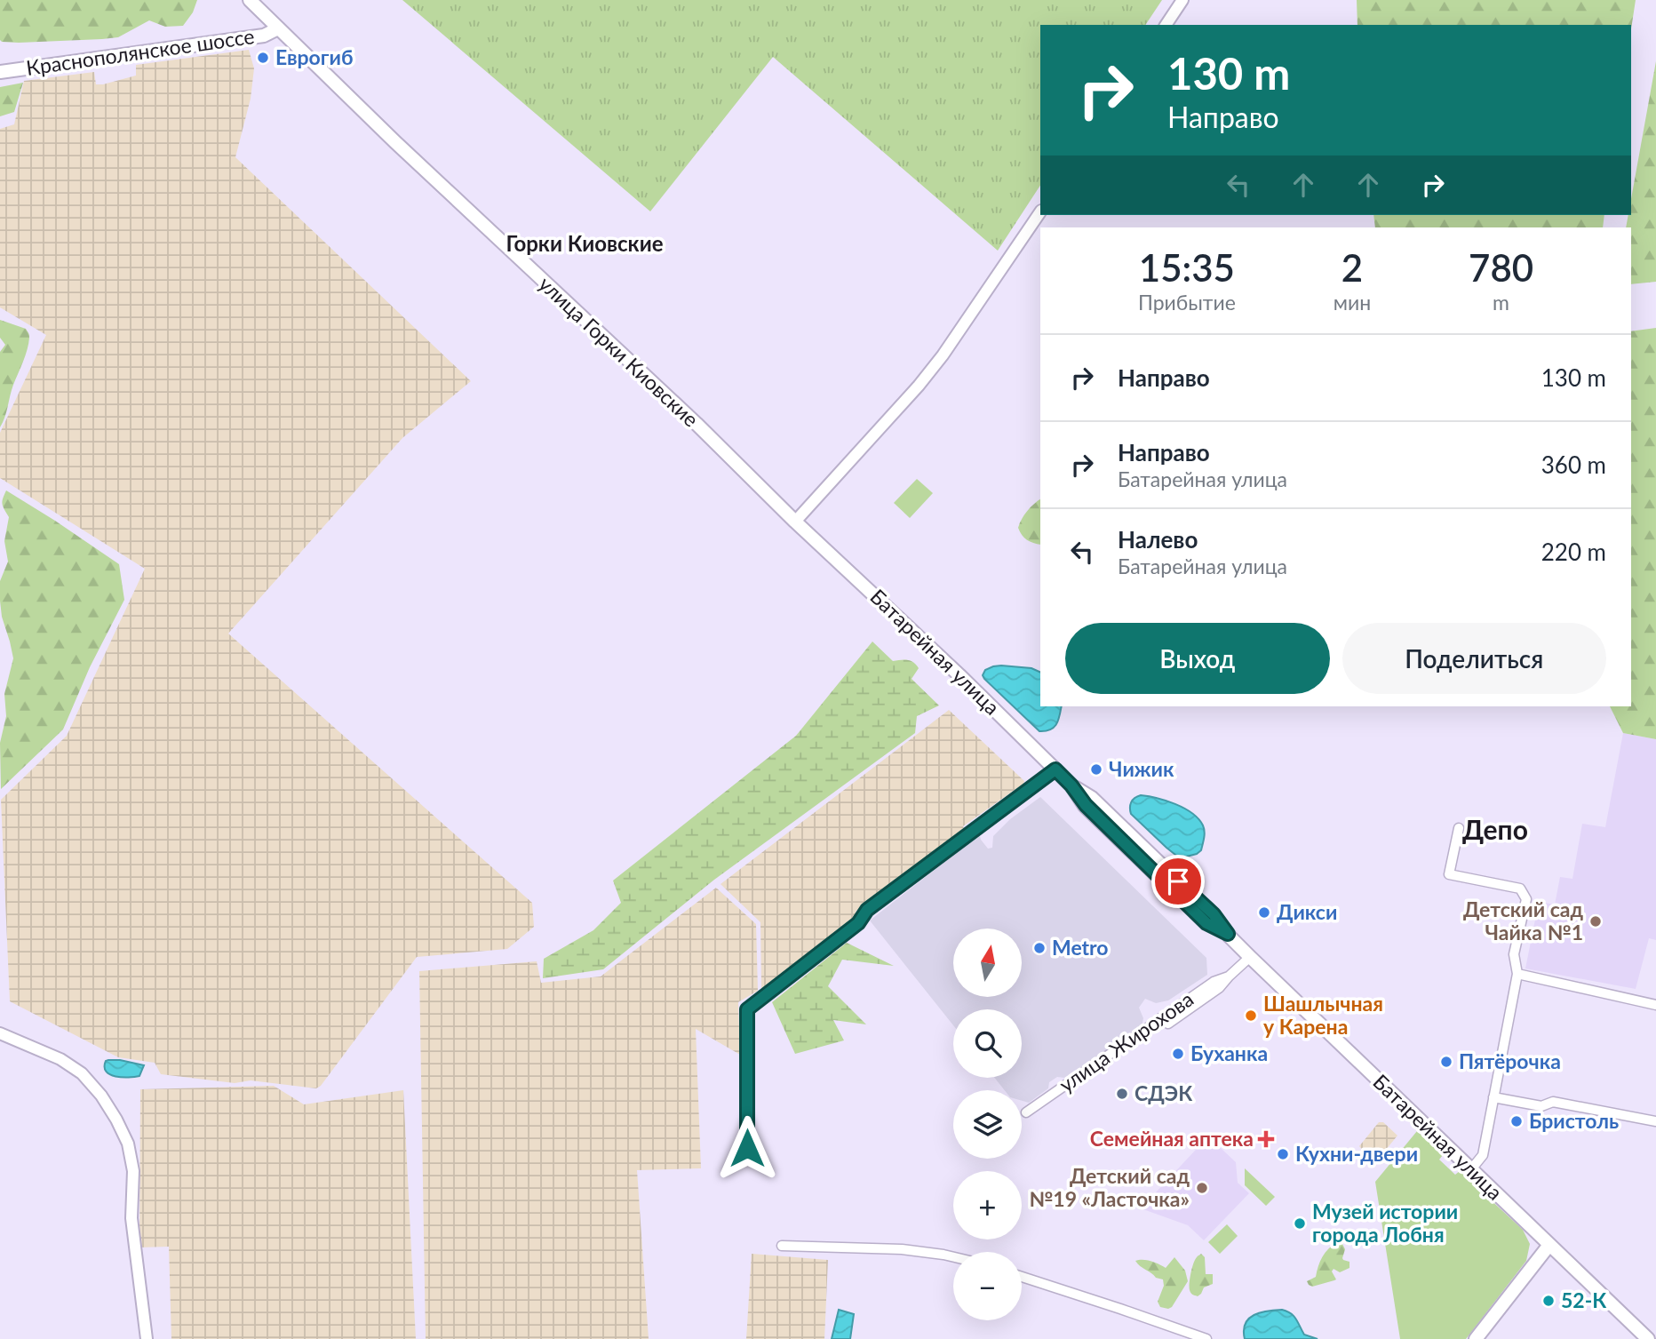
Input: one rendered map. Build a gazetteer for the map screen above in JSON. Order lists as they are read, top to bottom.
{
  "streets": {
    "main road": ["Краснополянское шоссе", "улица Горки Киовские", "Батарейная улица"],
    "street": ["улица Жирохова"]
  },
  "crossings": [
    ["Краснополянское шоссе", "улица Горки Киовские"],
    ["улица Горки Киовские", "Батарейная улица"],
    ["Батарейная улица", "улица Жирохова"]
  ],
  "districts": ["Горки Киовские", "Депо"],
  "places": {
    "other": [
      "Еврогиб",
      "Чижик",
      "Дикси",
      "Детский сад Чайка №1",
      "Metro",
      "Шашлычная у Карена",
      "Буханка",
      "Пятёрочка",
      "СДЭК",
      "Бристоль",
      "Кухни-двери",
      "Детский сад №19 «Ласточка»",
      "Музей истории города Лобня",
      "52-К"
    ],
    "health": ["Семейная аптека"]
  },
  "north": "top",
  "page": {
    "turn": ["130 m", "Направо"],
    "eta": [
      "15:35",
      "Прибытие",
      "2",
      "мин",
      "780",
      "m"
    ],
    "list": [
      {
        "name": "Направо",
        "value": "130 m"
      },
      {
        "name": "Направо",
        "note": "Батарейная улица",
        "value": "360 m"
      },
      {
        "name": "Налево",
        "note": "Батарейная улица",
        "value": "220 m"
      }
    ],
    "buttons": ["Выход", "Поделиться"],
    "map_buttons": ["+", "−"]
  }
}
